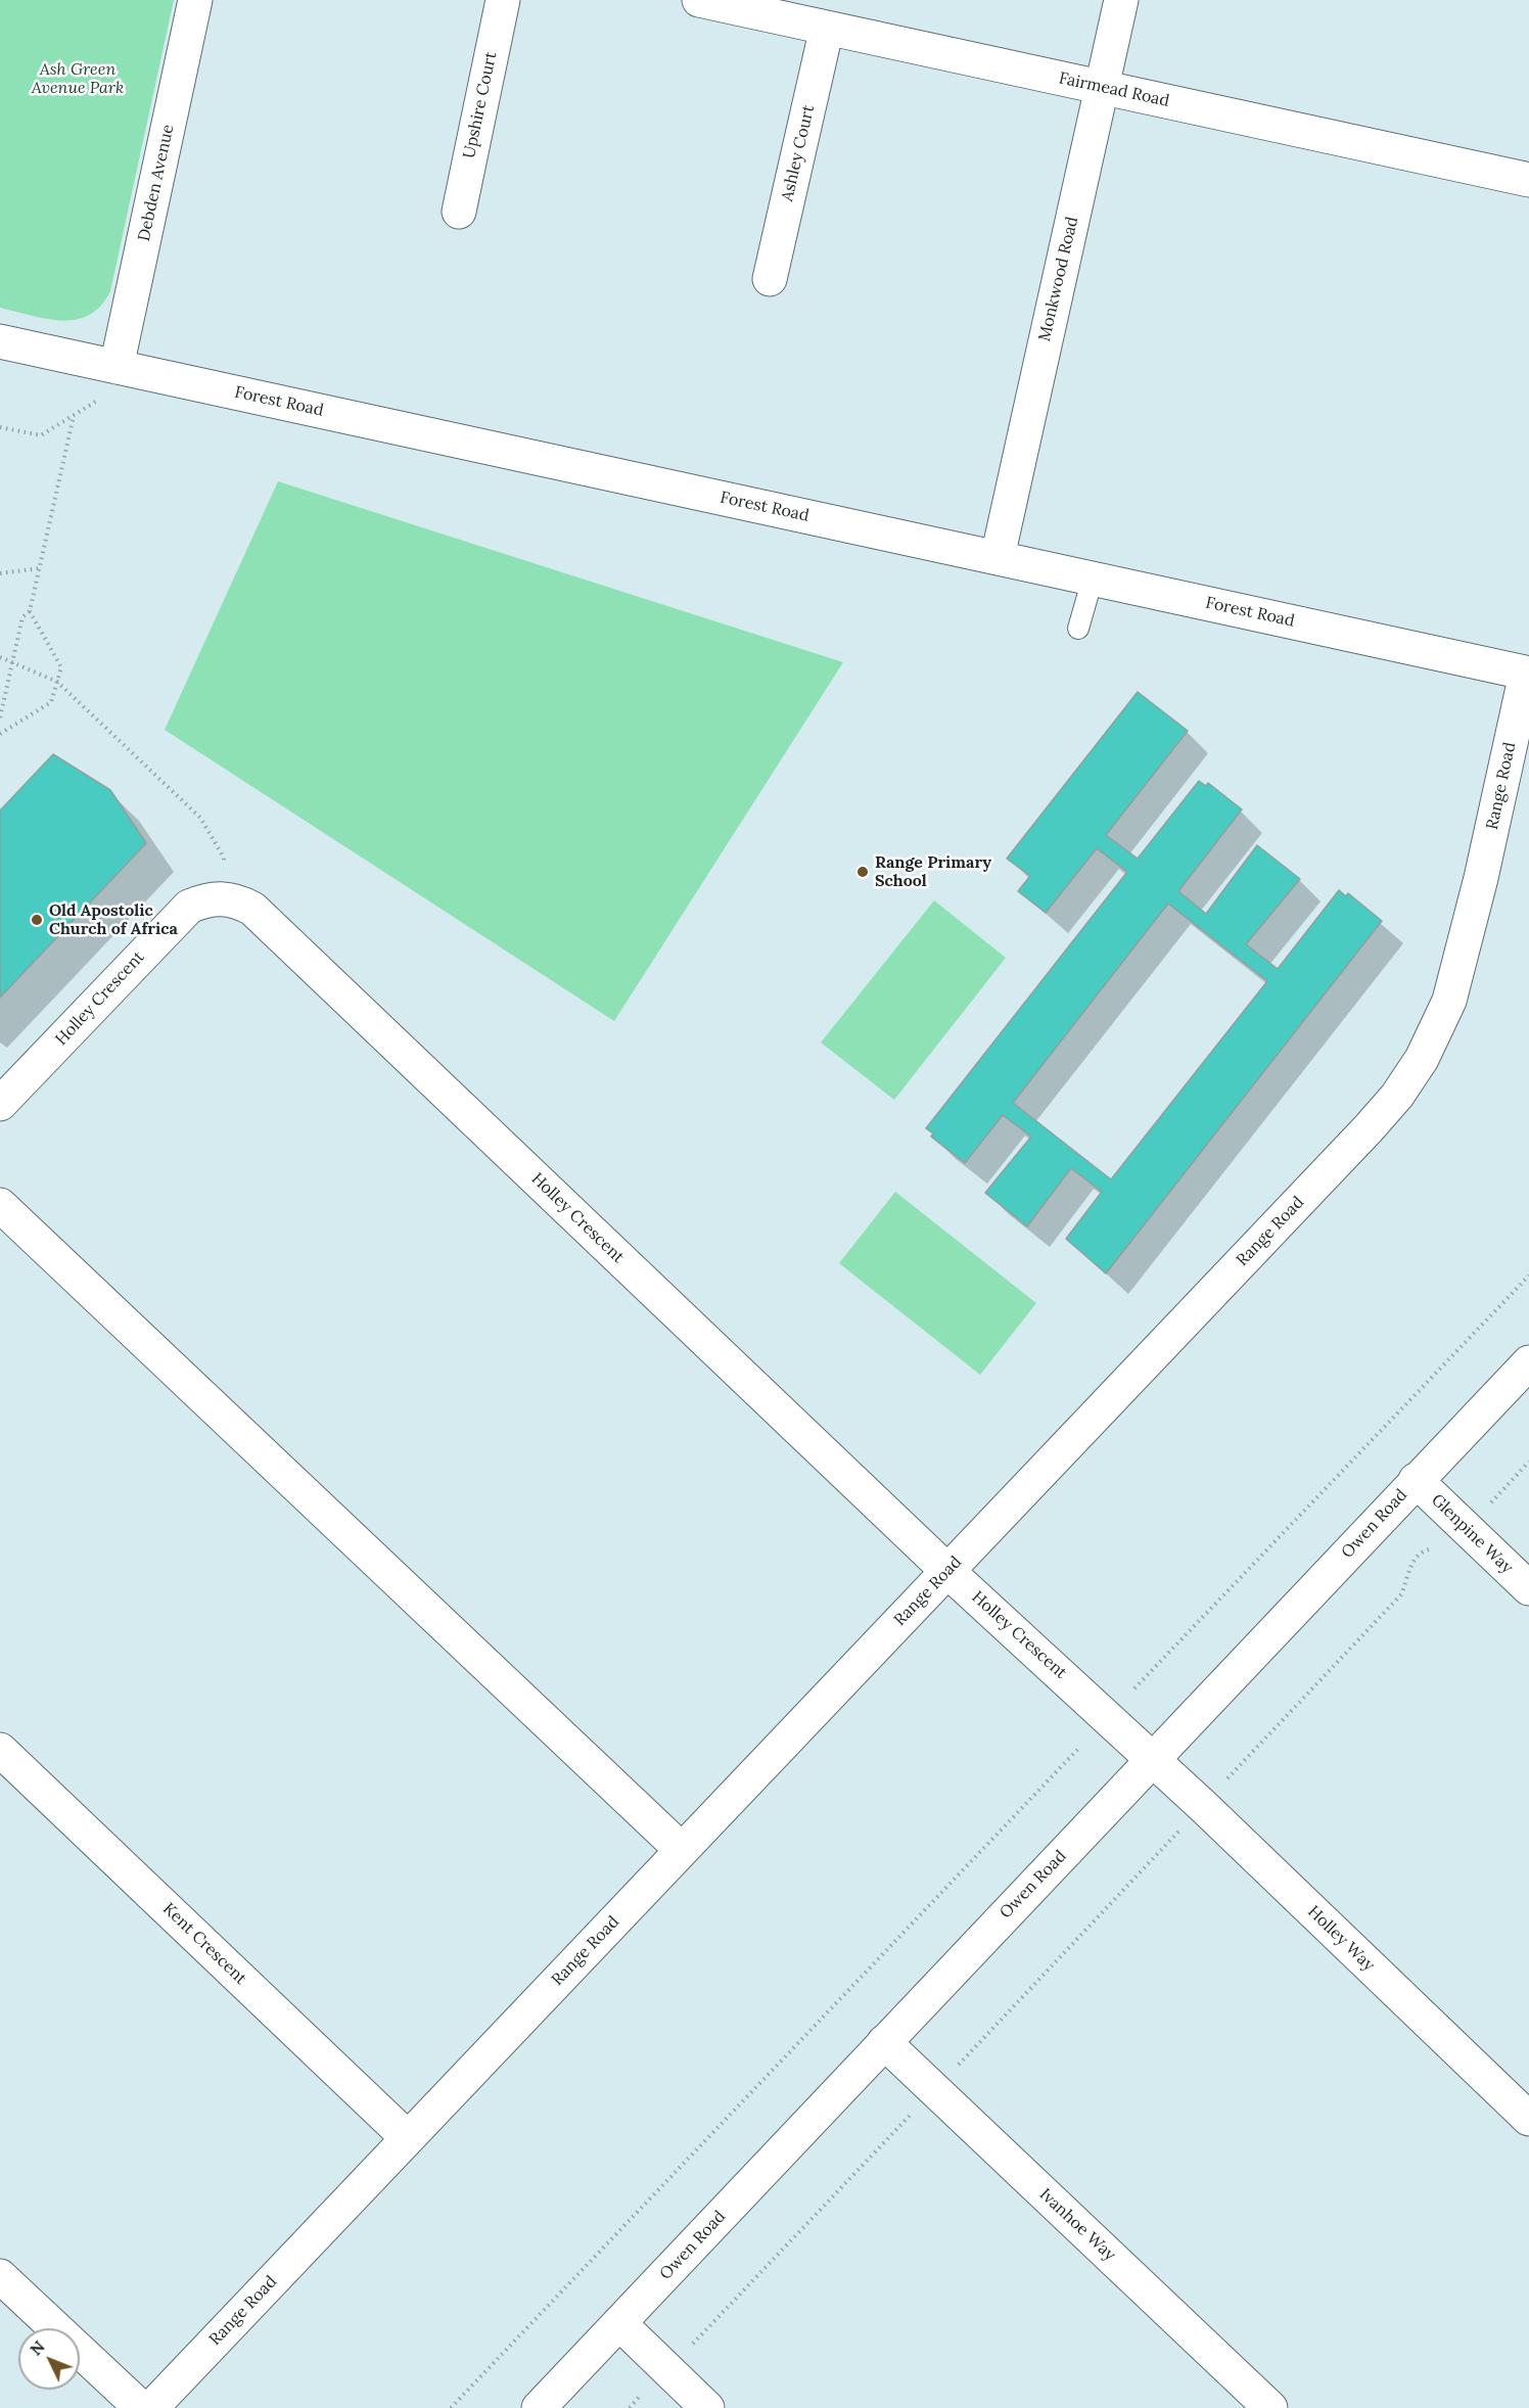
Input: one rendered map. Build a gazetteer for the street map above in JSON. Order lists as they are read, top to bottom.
{
  "streets": {
    "street": [
      "Fairmead Road",
      "Upshire Court",
      "Ashley Court",
      "Debden Avenue",
      "Monkwood Road",
      "Forest Road",
      "Range Road",
      "Holley Crescent",
      "Owen Road",
      "Glenpine Way",
      "Holley Way",
      "Kent Crescent",
      "Ivanhoe Way"
    ]
  },
  "crossings": [
    ["Fairmead Road", "Ashley Court"],
    ["Fairmead Road", "Monkwood Road"],
    ["Debden Avenue", "Forest Road"],
    ["Monkwood Road", "Forest Road"],
    ["Forest Road", "Range Road"],
    ["Range Road", "Holley Crescent"],
    ["Range Road", "Kent Crescent"],
    ["Holley Crescent", "Owen Road"],
    ["Holley Crescent", "Holley Way"],
    ["Owen Road", "Glenpine Way"],
    ["Owen Road", "Holley Way"],
    ["Owen Road", "Ivanhoe Way"]
  ],
  "parks": ["Ash Green Avenue Park"],
  "places": ["Range Primary School", "Old Apostolic Church of Africa"],
  "north": "top left"
}
